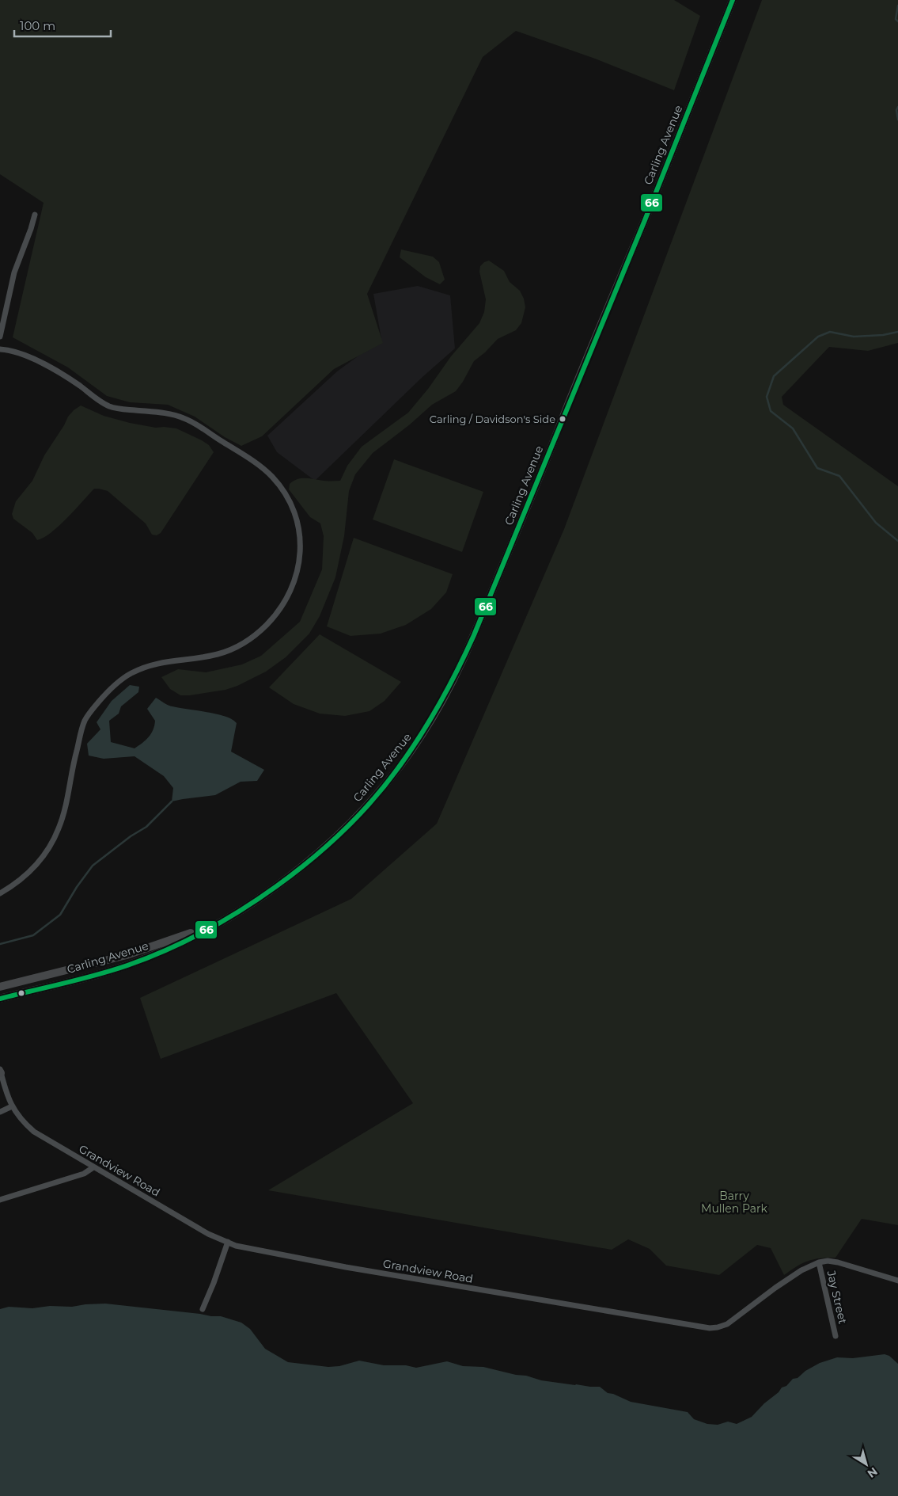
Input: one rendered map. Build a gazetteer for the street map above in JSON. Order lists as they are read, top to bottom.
{
  "streets": {
    "main road": ["Carling Avenue"],
    "street": ["Grandview Road", "Jay Street"]
  },
  "crossings": [
    ["Grandview Road", "Jay Street"]
  ],
  "parks": ["Barry Mullen Park"],
  "places": ["Carling / Davidson's Side"],
  "lines": ["transit line 66"],
  "scale_bar": "100 m",
  "north": "bottom right"
}
